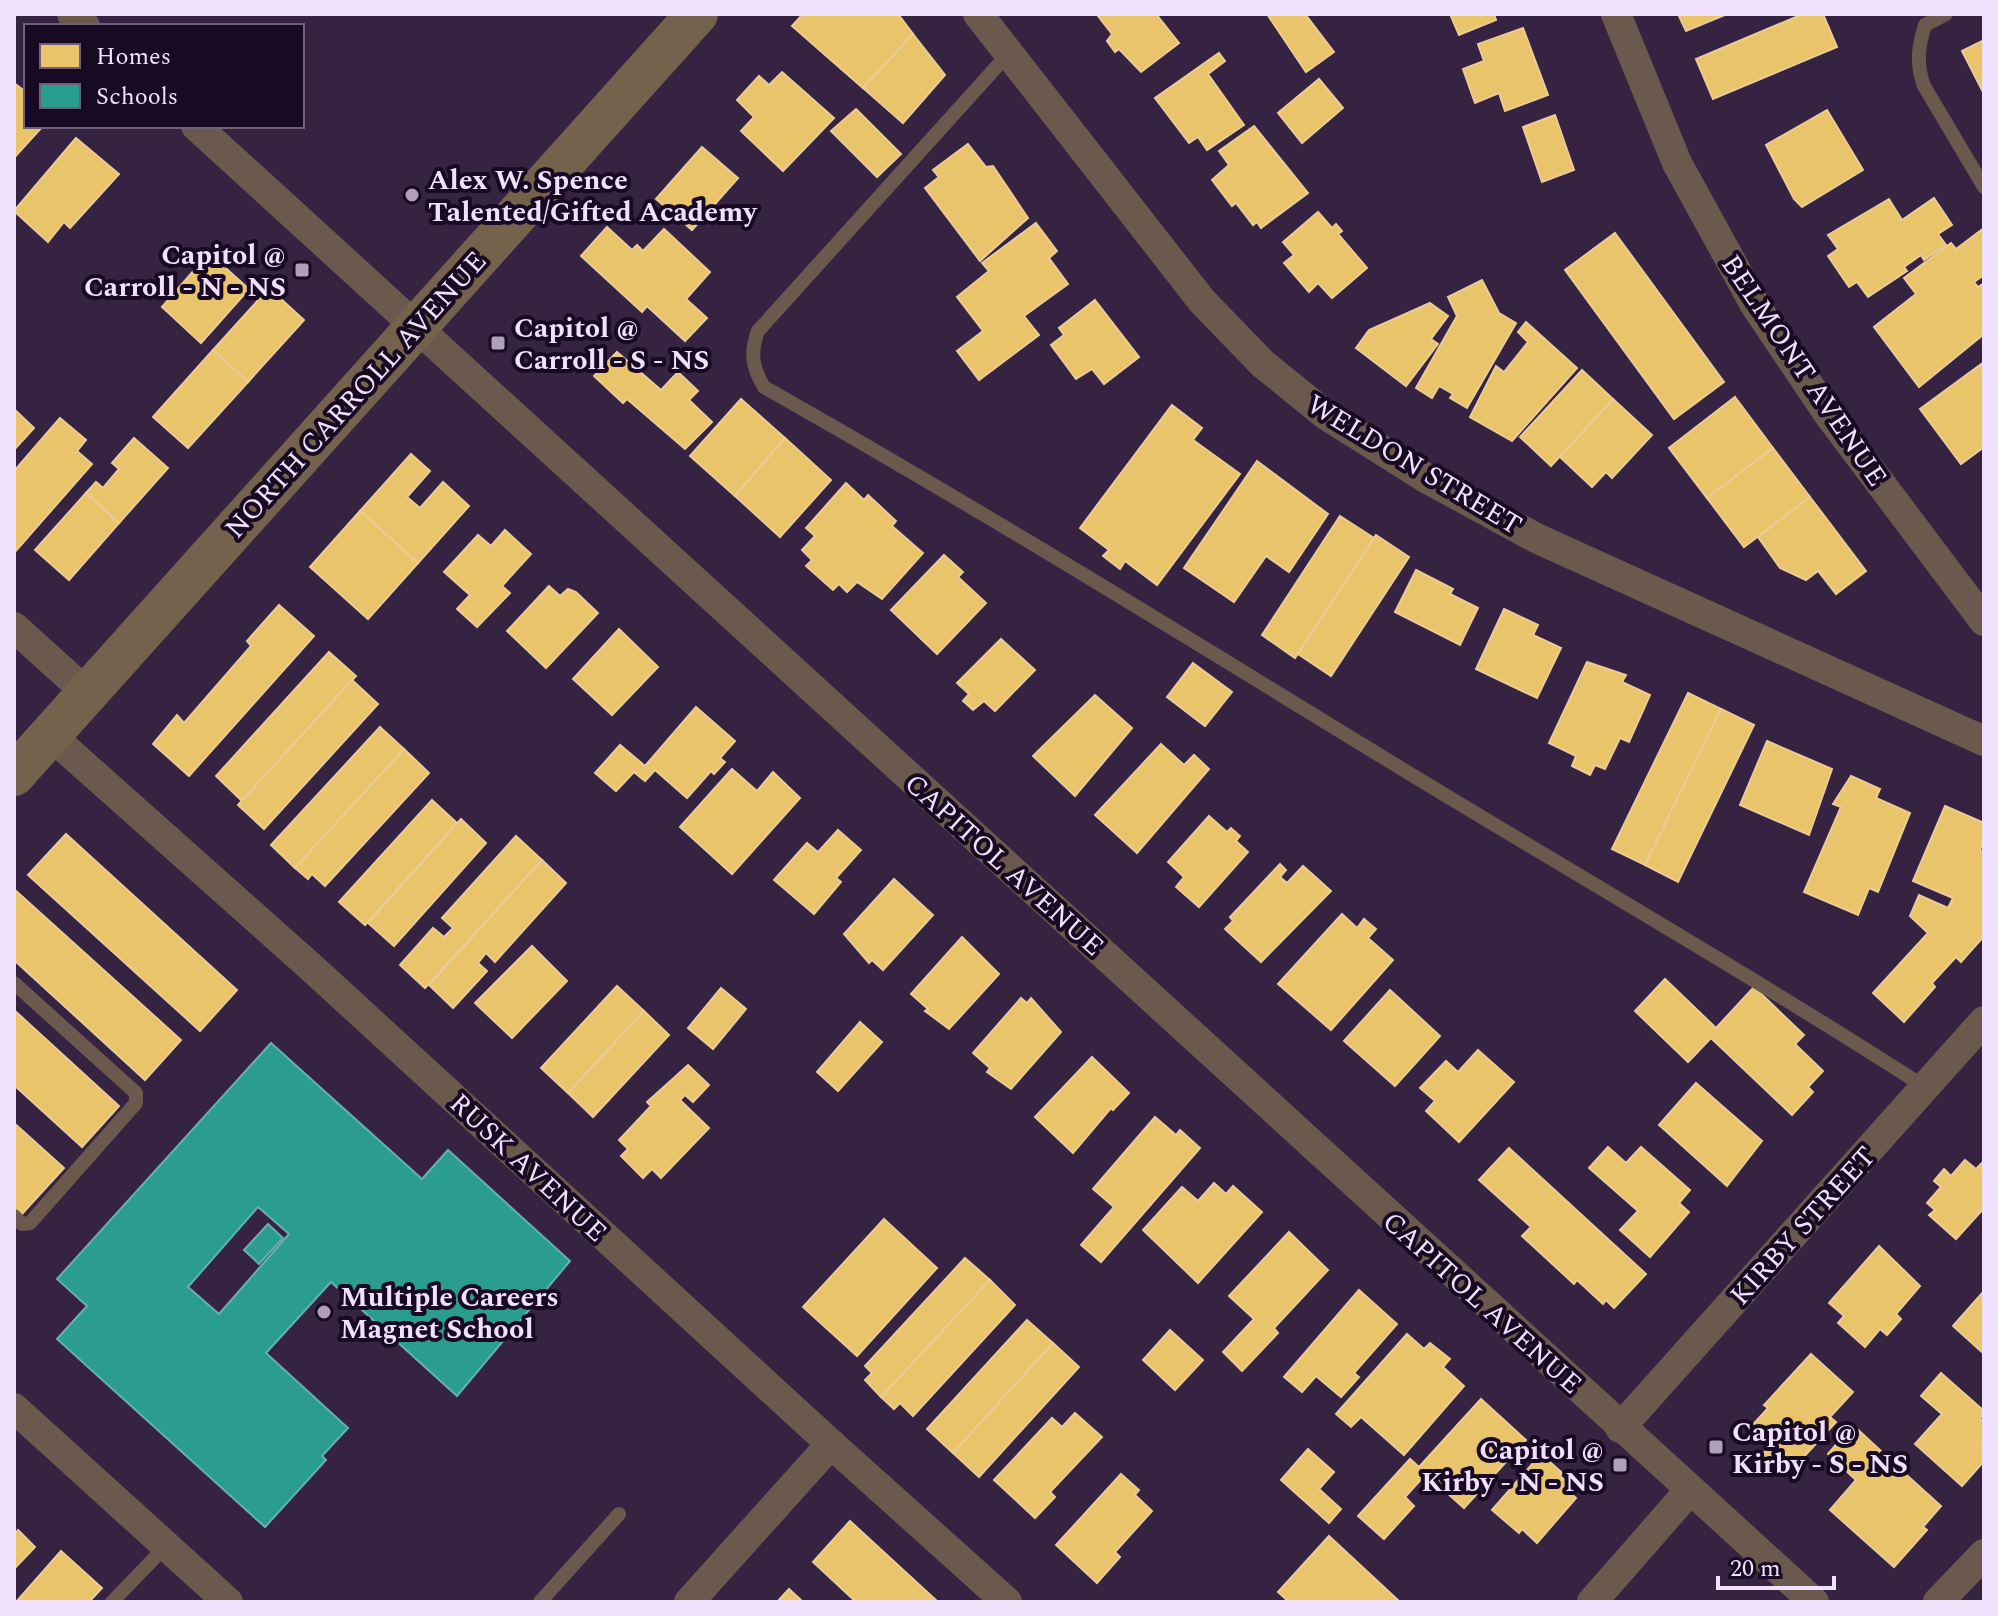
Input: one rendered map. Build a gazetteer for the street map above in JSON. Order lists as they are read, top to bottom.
{
  "streets": {
    "street": [
      "BELMONT AVENUE",
      "NORTH CARROLL AVENUE",
      "WELDON STREET",
      "CAPITOL AVENUE",
      "RUSK AVENUE",
      "KIRBY STREET"
    ]
  },
  "crossings": [
    ["NORTH CARROLL AVENUE", "CAPITOL AVENUE"],
    ["NORTH CARROLL AVENUE", "RUSK AVENUE"],
    ["CAPITOL AVENUE", "KIRBY STREET"]
  ],
  "places": {
    "other": ["Alex W. Spence Talented/Gifted Academy", "Multiple Careers Magnet School"],
    "transit": [
      "Capitol @ Carroll - N - NS",
      "Capitol @ Carroll - S - NS",
      "Capitol @ Kirby - S - NS",
      "Capitol @ Kirby - N - NS"
    ]
  },
  "legend": ["Homes", "Schools"],
  "scale_bar": "20 m"
}
